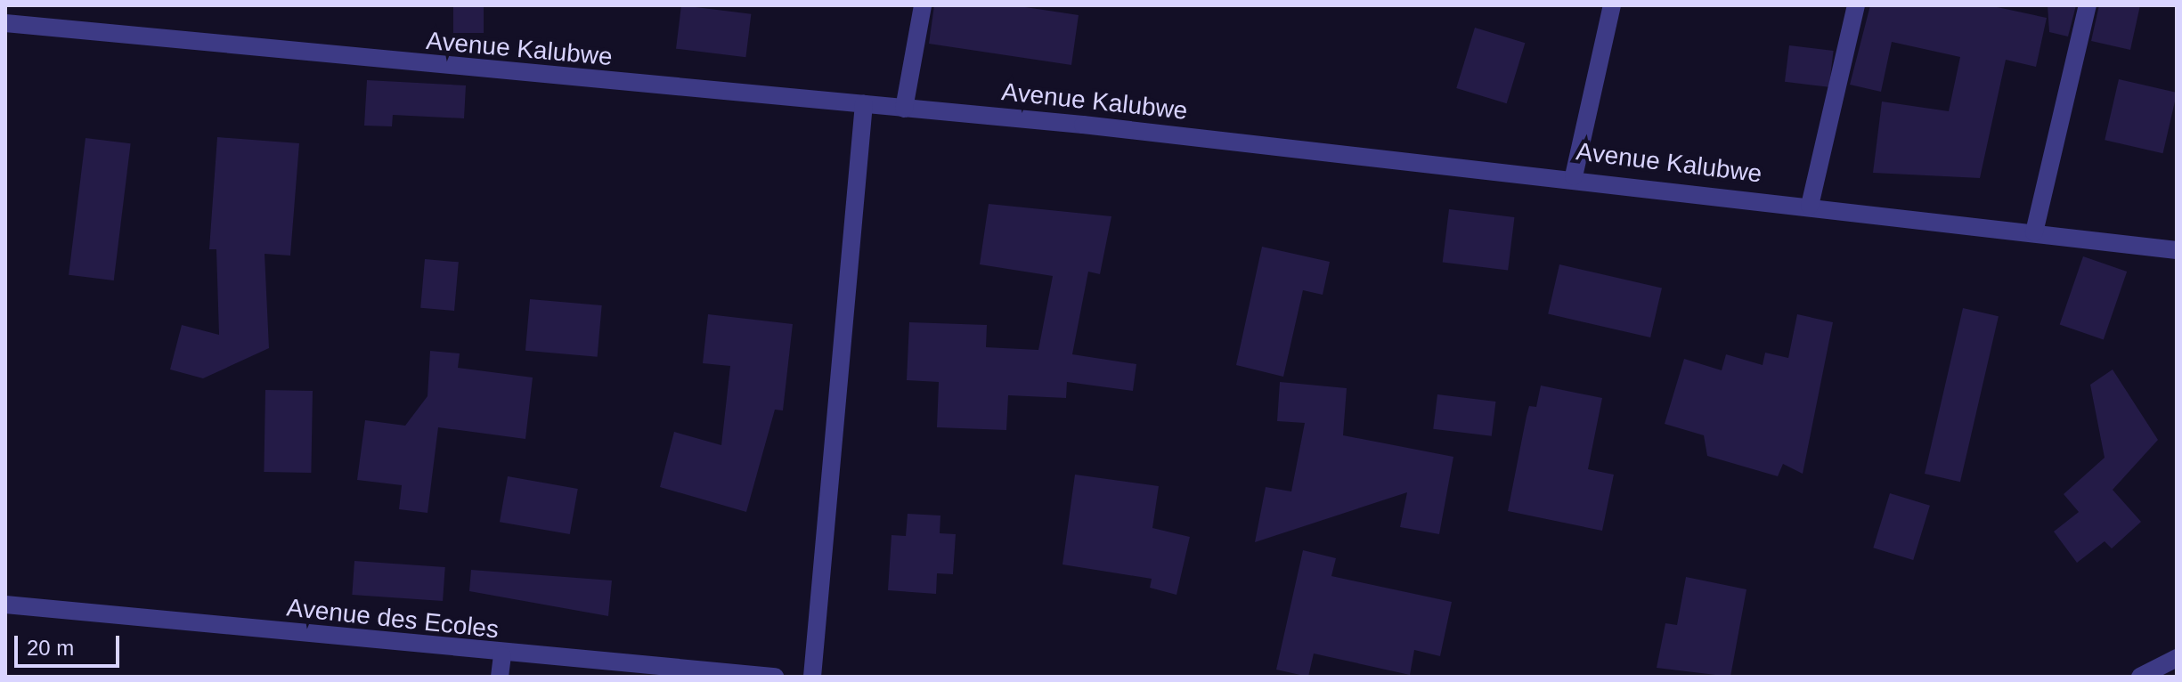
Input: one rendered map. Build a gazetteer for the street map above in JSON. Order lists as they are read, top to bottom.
{
  "streets": {
    "street": ["Avenue Kalubwe", "Avenue des Ecoles"]
  },
  "scale_bar": "20 m"
}
